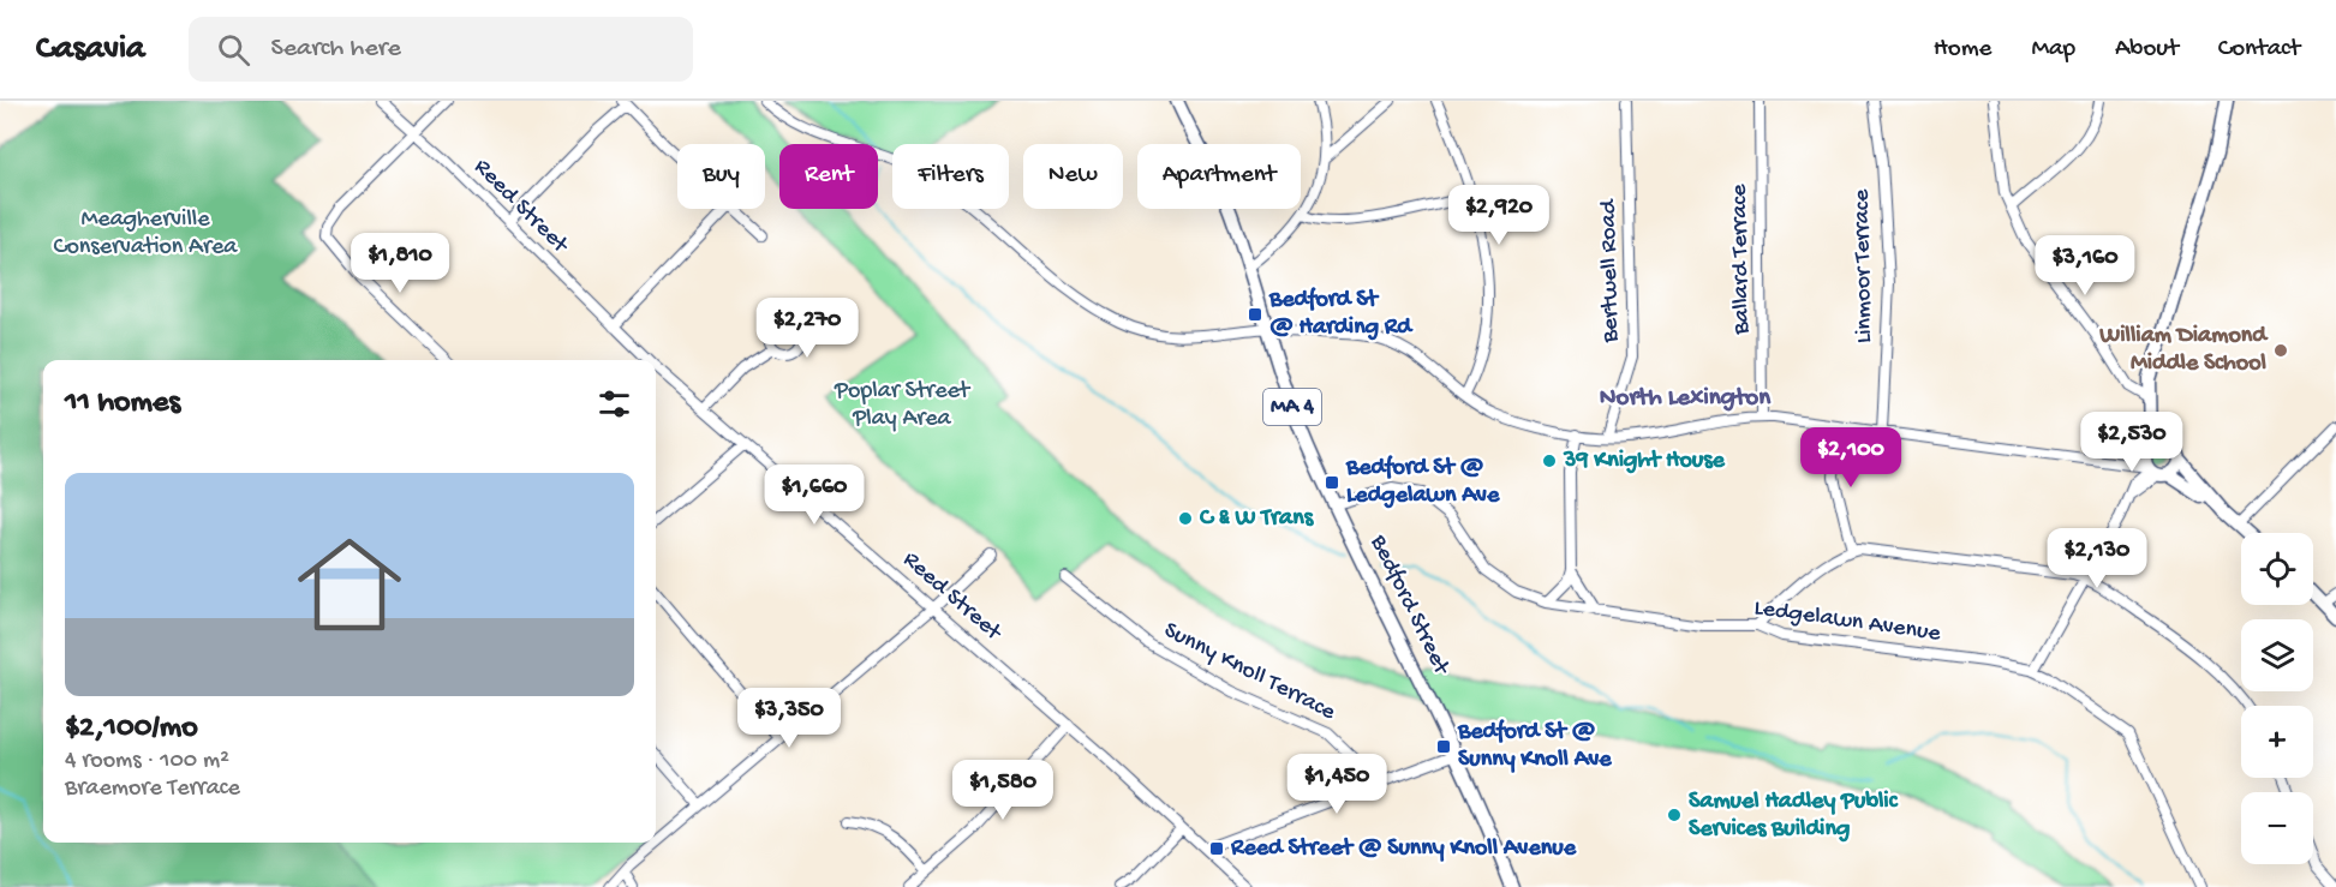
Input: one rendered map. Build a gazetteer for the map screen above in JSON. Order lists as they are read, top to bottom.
{
  "streets": {
    "main road": ["MA 4", "Bedford Street"],
    "street": [
      "Reed Street",
      "Ballard Terrace",
      "Linmoor Terrace",
      "Bertwell Road",
      "Ledgelawn Avenue",
      "Sunny Knoll Terrace"
    ]
  },
  "crossings": [
    ["Bedford Street", "Ledgelawn Avenue"]
  ],
  "districts": ["North Lexington"],
  "parks": ["Meagherville Conservation Area", "Poplar Street Play Area"],
  "places": {
    "transit": [
      "Bedford St @ Harding Rd",
      "Bedford St @ Ledgelawn Ave",
      "Bedford St @ Sunny Knoll Ave",
      "Reed Street @ Sunny Knoll Avenue"
    ],
    "other": [
      "William Diamond Middle School",
      "39 Knight House",
      "C & W Trans",
      "Samuel Hadley Public Services Building"
    ]
  },
  "page": {
    "header": "Casavia",
    "search": "Search here",
    "nav": [
      "Home",
      "Map",
      "About",
      "Contact"
    ],
    "chip": [
      "Buy",
      "Rent",
      "Filters",
      "New",
      "Apartment"
    ],
    "price": [
      "$2,920",
      "$1,810",
      "$3,160",
      "$2,270",
      "$2,530",
      "$2,100",
      "$1,660",
      "$2,130",
      "$3,350",
      "$1,450",
      "$1,580"
    ],
    "heading": "11 homes",
    "list": [
      {
        "name": "$2,100/mo",
        "note": "4 rooms · 100 m² · Braemore Terrace"
      }
    ],
    "map_buttons": ["+", "−"]
  }
}
